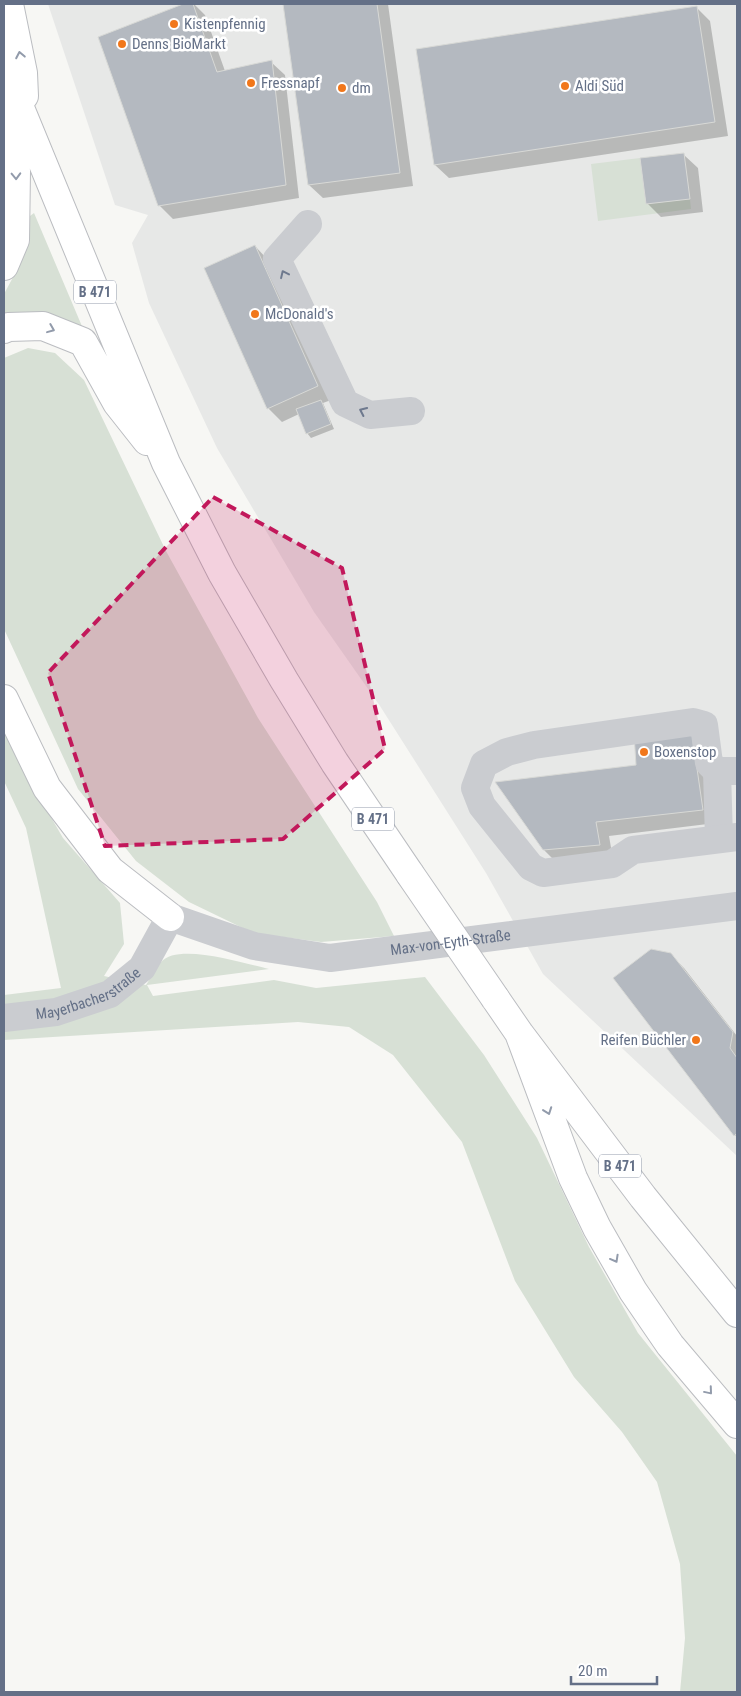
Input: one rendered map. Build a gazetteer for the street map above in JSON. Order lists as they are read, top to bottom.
{
  "streets": {
    "highway": ["B 471"],
    "street": ["Max-von-Eyth-Straße", "Mayerbacherstraße"]
  },
  "crossings": [
    ["Max-von-Eyth-Straße", "Mayerbacherstraße"]
  ],
  "places": [
    "Kistenpfennig",
    "Denns BioMarkt",
    "Fressnapf",
    "Aldi Süd",
    "dm",
    "McDonald's",
    "Boxenstop",
    "Reifen Büchler"
  ],
  "scale_bar": "20 m"
}
